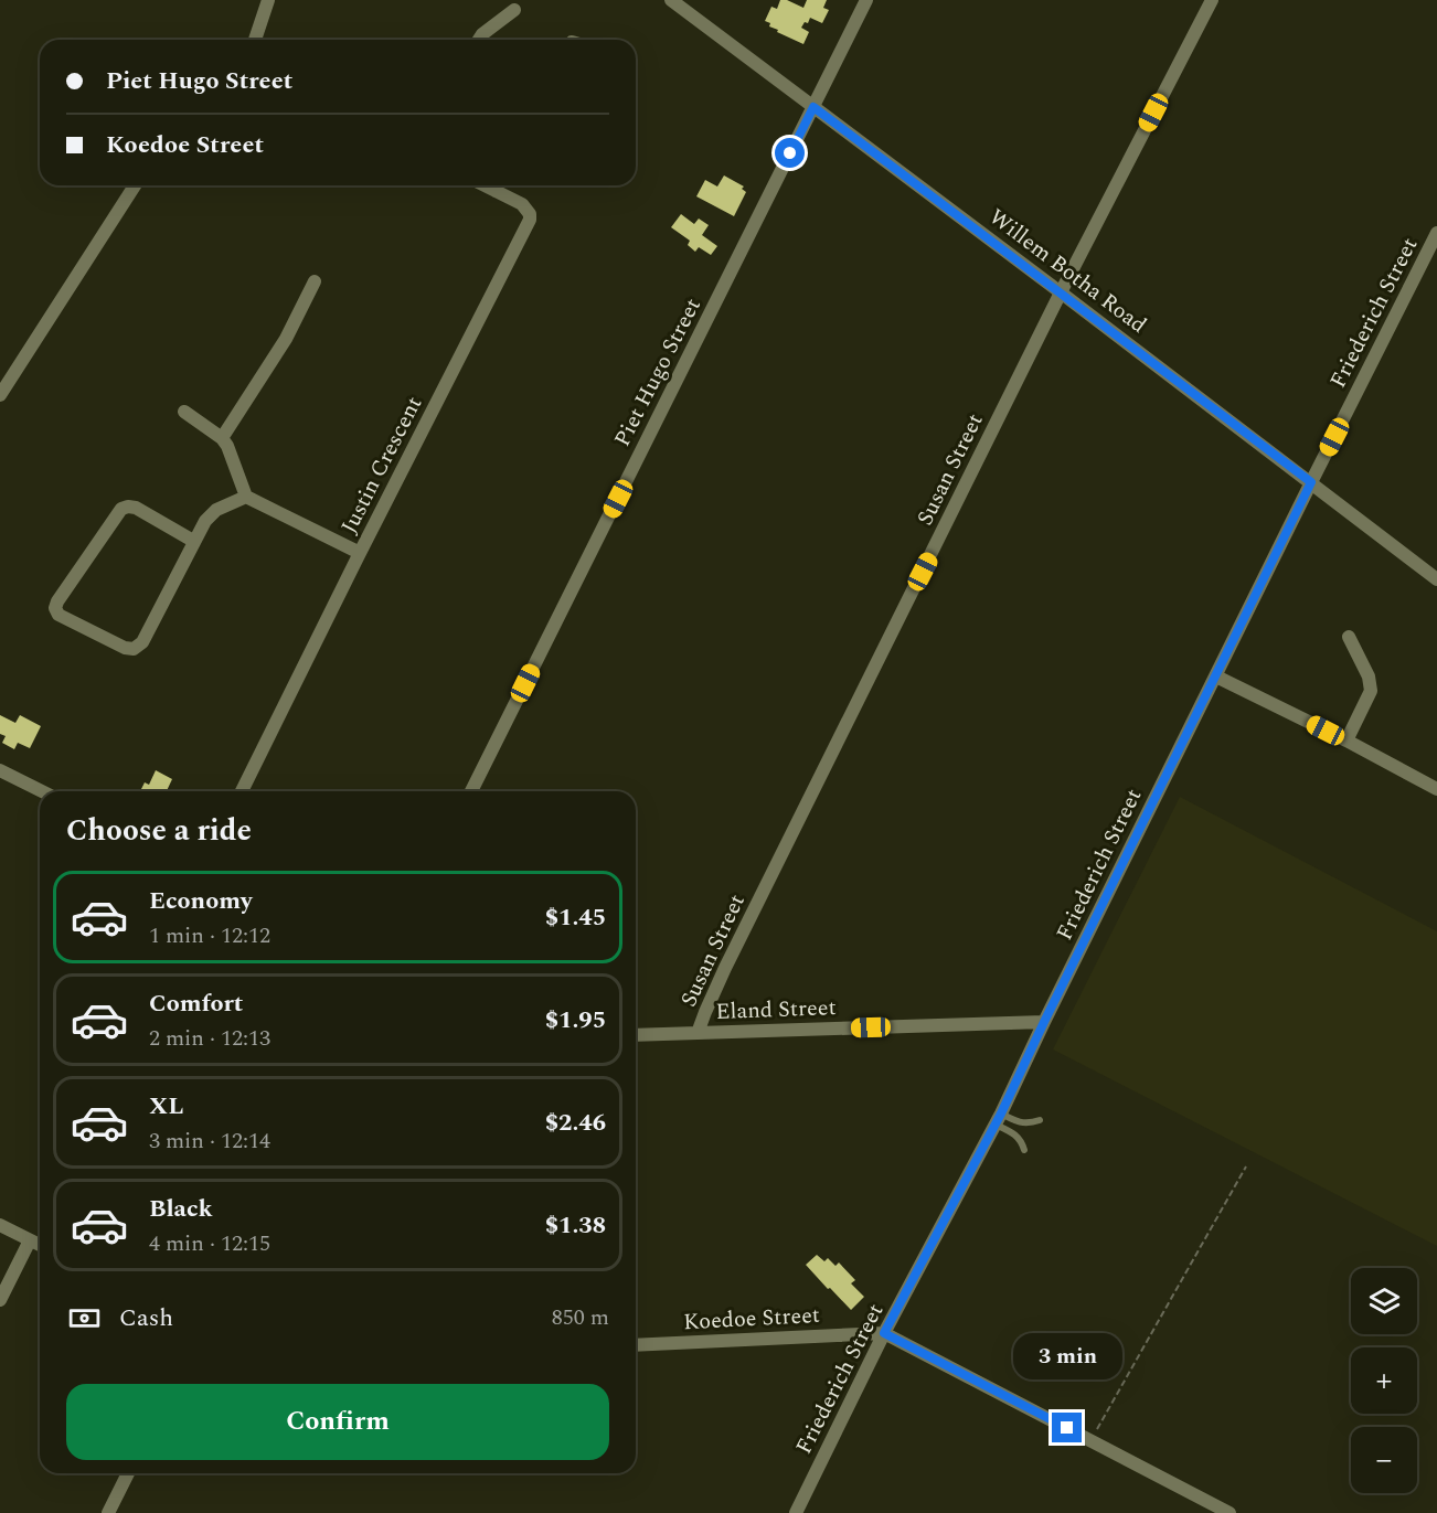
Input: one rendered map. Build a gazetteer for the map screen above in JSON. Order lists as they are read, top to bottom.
{
  "streets": {
    "street": [
      "Willem Botha Road",
      "Friederich Street",
      "Piet Hugo Street",
      "Justin Crescent",
      "Susan Street",
      "Eland Street",
      "Koedoe Street"
    ]
  },
  "crossings": [
    ["Willem Botha Road", "Friederich Street"],
    ["Willem Botha Road", "Piet Hugo Street"],
    ["Willem Botha Road", "Susan Street"],
    ["Friederich Street", "Eland Street"],
    ["Friederich Street", "Koedoe Street"],
    ["Susan Street", "Eland Street"]
  ],
  "page": {
    "banner": ["Piet Hugo Street", "Koedoe Street"],
    "heading": "Choose a ride",
    "list": [
      {
        "name": "Economy",
        "note": "1 min · 12:12",
        "value": "$1.45"
      },
      {
        "name": "Comfort",
        "note": "2 min · 12:13",
        "value": "$1.95"
      },
      {
        "name": "XL",
        "note": "3 min · 12:14",
        "value": "$2.46"
      },
      {
        "name": "Black",
        "note": "4 min · 12:15",
        "value": "$1.38"
      }
    ],
    "map_buttons": ["+", "−"],
    "pay": ["Cash", "850 m"],
    "bubble": "3 min",
    "buttons": "Confirm"
  }
}
